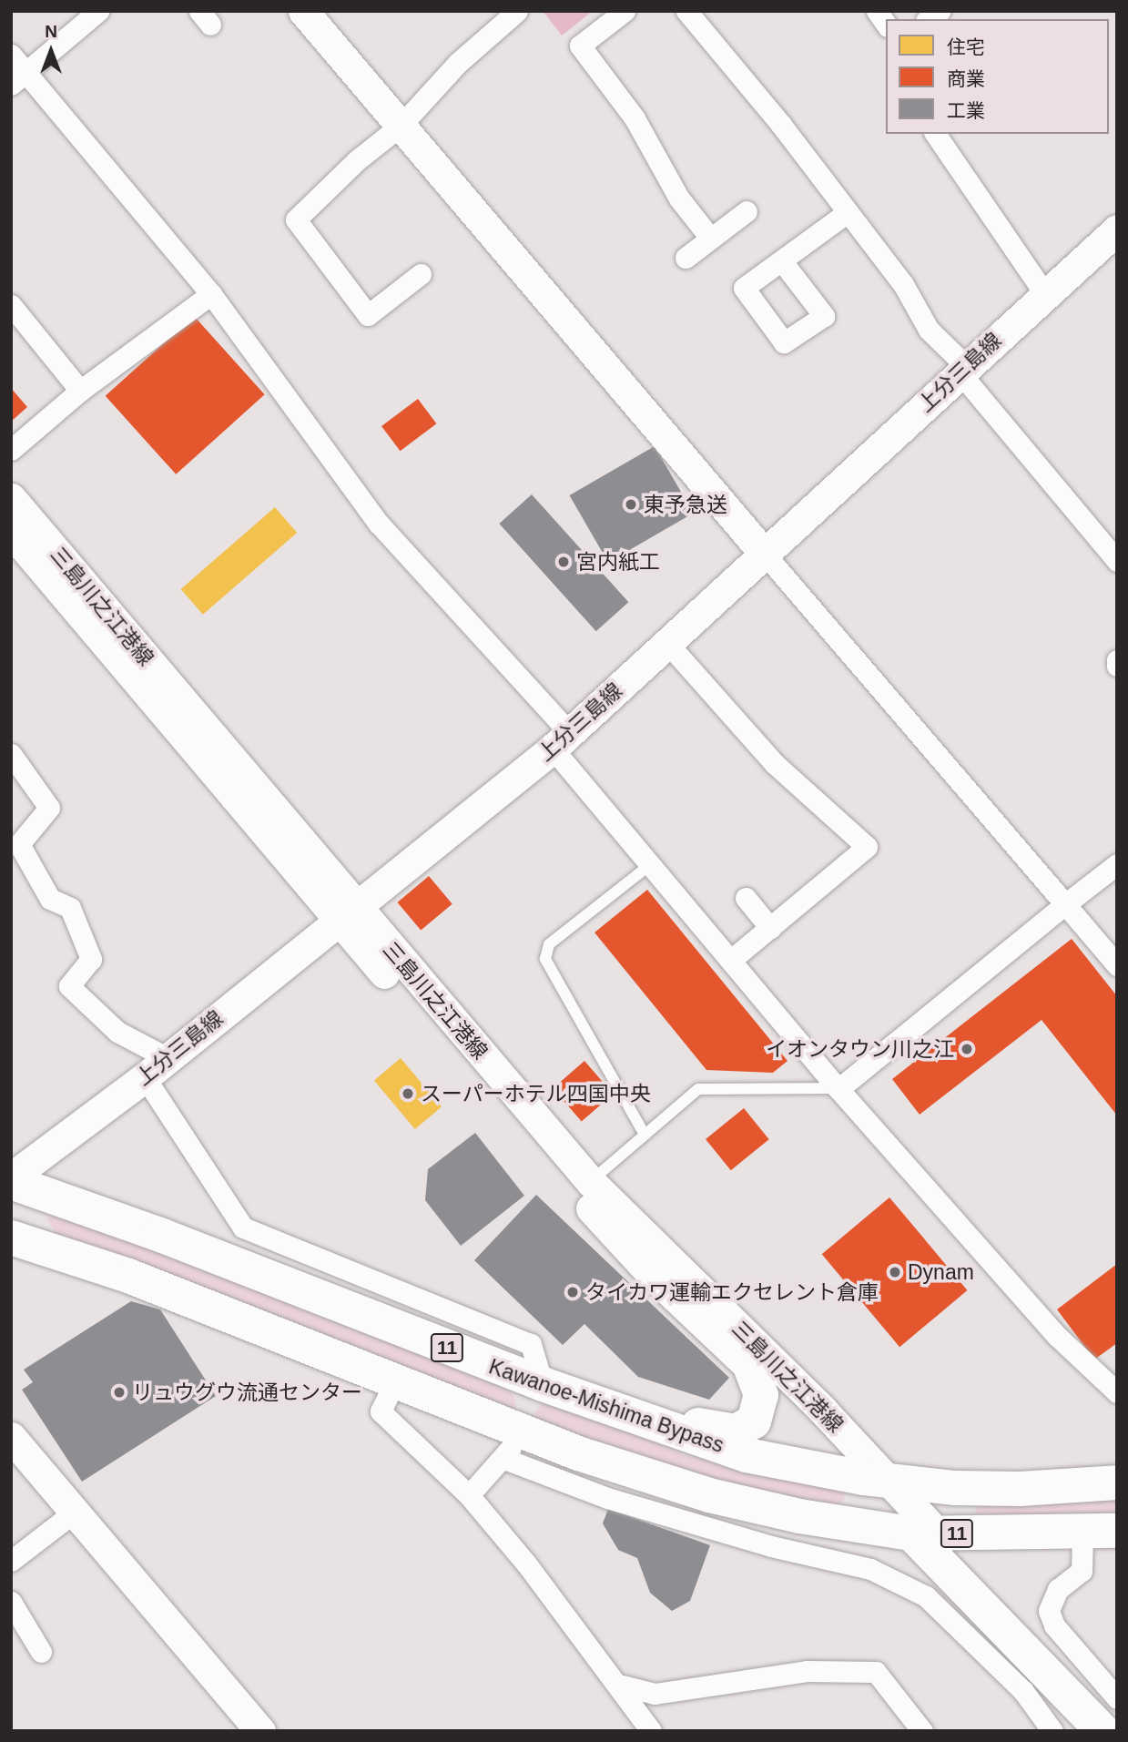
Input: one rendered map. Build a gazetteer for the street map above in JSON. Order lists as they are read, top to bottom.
{
  "streets": {
    "highway": ["11", "Kawanoe-Mishima Bypass"],
    "main road": ["上分三島線", "三島川之江港線"]
  },
  "crossings": [
    ["上分三島線", "三島川之江港線"],
    ["上分三島線", "Kawanoe-Mishima Bypass"],
    ["三島川之江港線", "11"],
    ["三島川之江港線", "Kawanoe-Mishima Bypass"]
  ],
  "places": [
    "東予急送",
    "宮内紙工",
    "イオンタウン川之江",
    "スーパーホテル四国中央",
    "Dynam",
    "タイカワ運輸エクセレント倉庫",
    "リュウグウ流通センター"
  ],
  "legend": ["住宅", "商業", "工業"],
  "north": "top"
}
